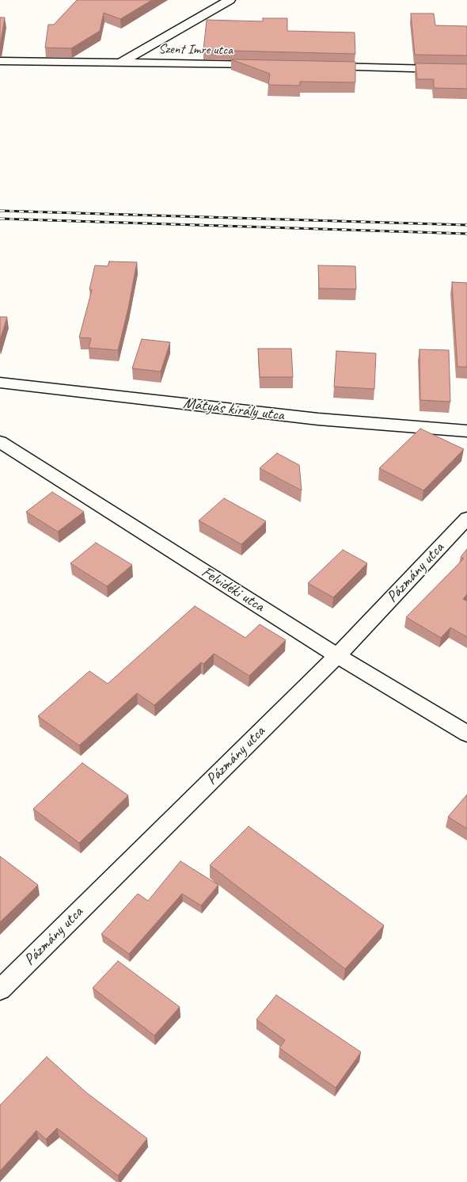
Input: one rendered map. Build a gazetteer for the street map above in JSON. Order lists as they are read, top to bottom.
{
  "streets": {
    "street": [
      "Szent Imre utca",
      "Mátyás király utca",
      "Pázmány utca",
      "Felvidéki utca"
    ]
  },
  "crossings": [
    ["Pázmány utca", "Felvidéki utca"]
  ]
}
